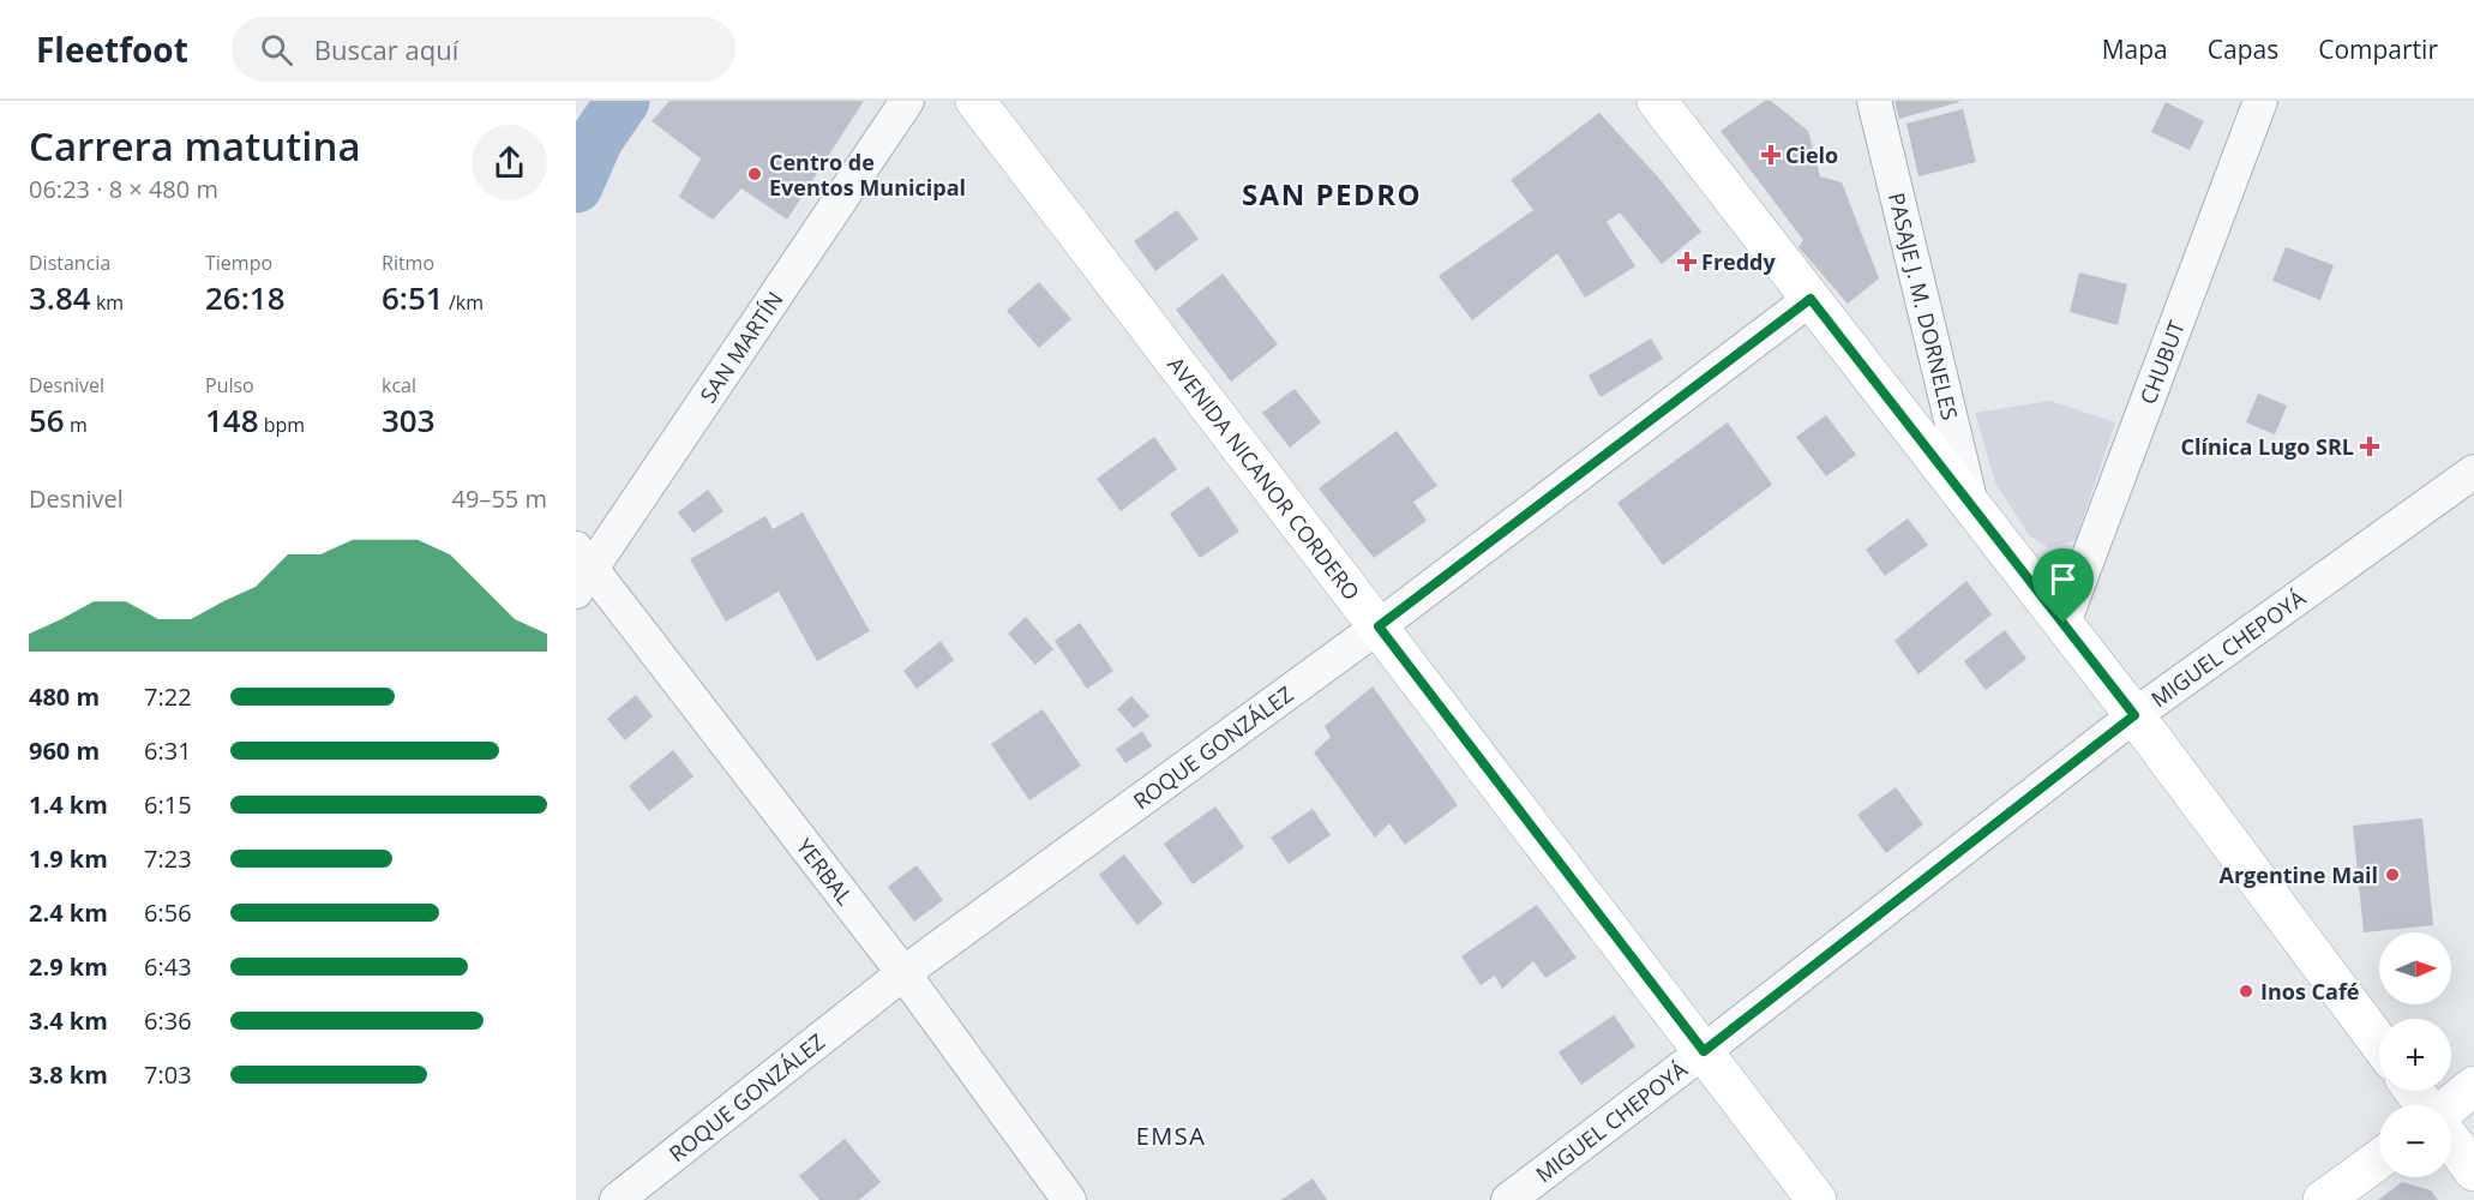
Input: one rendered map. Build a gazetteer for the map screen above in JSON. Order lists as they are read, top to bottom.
{
  "streets": {
    "main road": ["AVENIDA NICANOR CORDERO"],
    "street": [
      "PASAJE J. M. DORNELES",
      "SAN MARTÍN",
      "CHUBUT",
      "MIGUEL CHEPOYÁ",
      "ROQUE GONZÁLEZ",
      "YERBAL"
    ]
  },
  "crossings": [
    ["SAN MARTÍN", "YERBAL"],
    ["AVENIDA NICANOR CORDERO", "MIGUEL CHEPOYÁ"],
    ["AVENIDA NICANOR CORDERO", "ROQUE GONZÁLEZ"],
    ["ROQUE GONZÁLEZ", "YERBAL"]
  ],
  "districts": ["SAN PEDRO", "EMSA"],
  "places": {
    "health": ["Cielo", "Freddy", "Clínica Lugo SRL"],
    "other": ["Centro de Eventos Municipal", "Argentine Mail", "Inos Café"]
  },
  "north": "right",
  "page": {
    "header": "Fleetfoot",
    "search": "Buscar aquí",
    "nav": ["Mapa", "Capas", "Compartir"],
    "heading": ["Carrera matutina", "06:23 · 8 × 480 m"],
    "stats": [
      ["Distancia", "3.84 km"],
      ["Tiempo", "26:18"],
      ["Ritmo", "6:51 /km"],
      ["Desnivel", "56 m"],
      ["Pulso", "148 bpm"],
      ["kcal", "303"]
    ],
    "chart": ["Desnivel", "49–55 m"],
    "list": [
      {
        "name": "480 m",
        "note": "7:22"
      },
      {
        "name": "960 m",
        "note": "6:31"
      },
      {
        "name": "1.4 km",
        "note": "6:15"
      },
      {
        "name": "1.9 km",
        "note": "7:23"
      },
      {
        "name": "2.4 km",
        "note": "6:56"
      },
      {
        "name": "2.9 km",
        "note": "6:43"
      },
      {
        "name": "3.4 km",
        "note": "6:36"
      },
      {
        "name": "3.8 km",
        "note": "7:03"
      }
    ],
    "map_buttons": ["+", "−"]
  }
}
